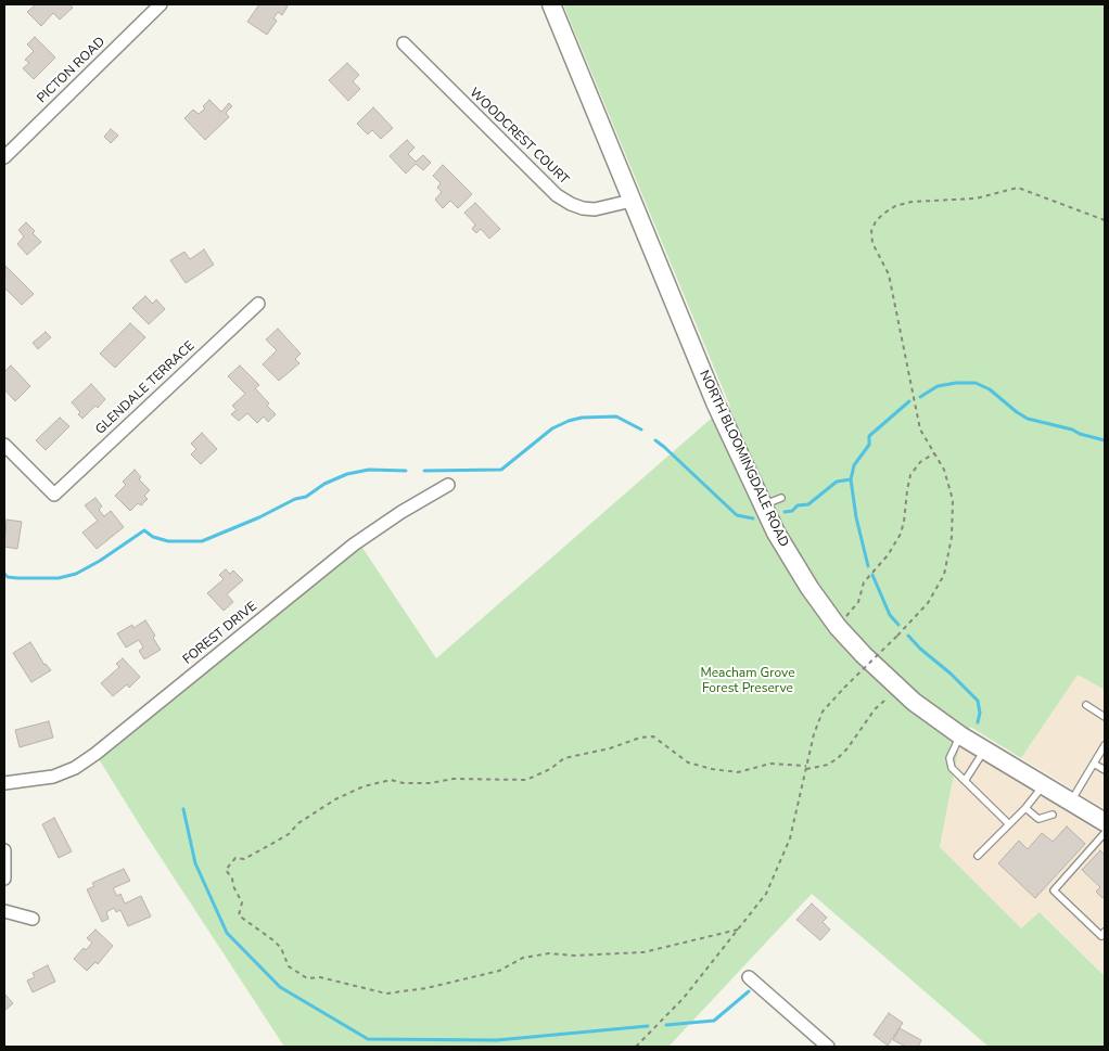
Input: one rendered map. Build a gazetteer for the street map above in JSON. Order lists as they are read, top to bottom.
{
  "streets": {
    "main road": ["NORTH BLOOMINGDALE ROAD"],
    "street": [
      "PICTON ROAD",
      "WOODCREST COURT",
      "GLENDALE TERRACE",
      "FOREST DRIVE"
    ]
  },
  "crossings": [
    ["WOODCREST COURT", "NORTH BLOOMINGDALE ROAD"]
  ],
  "parks": ["Meacham Grove Forest Preserve"]
}
